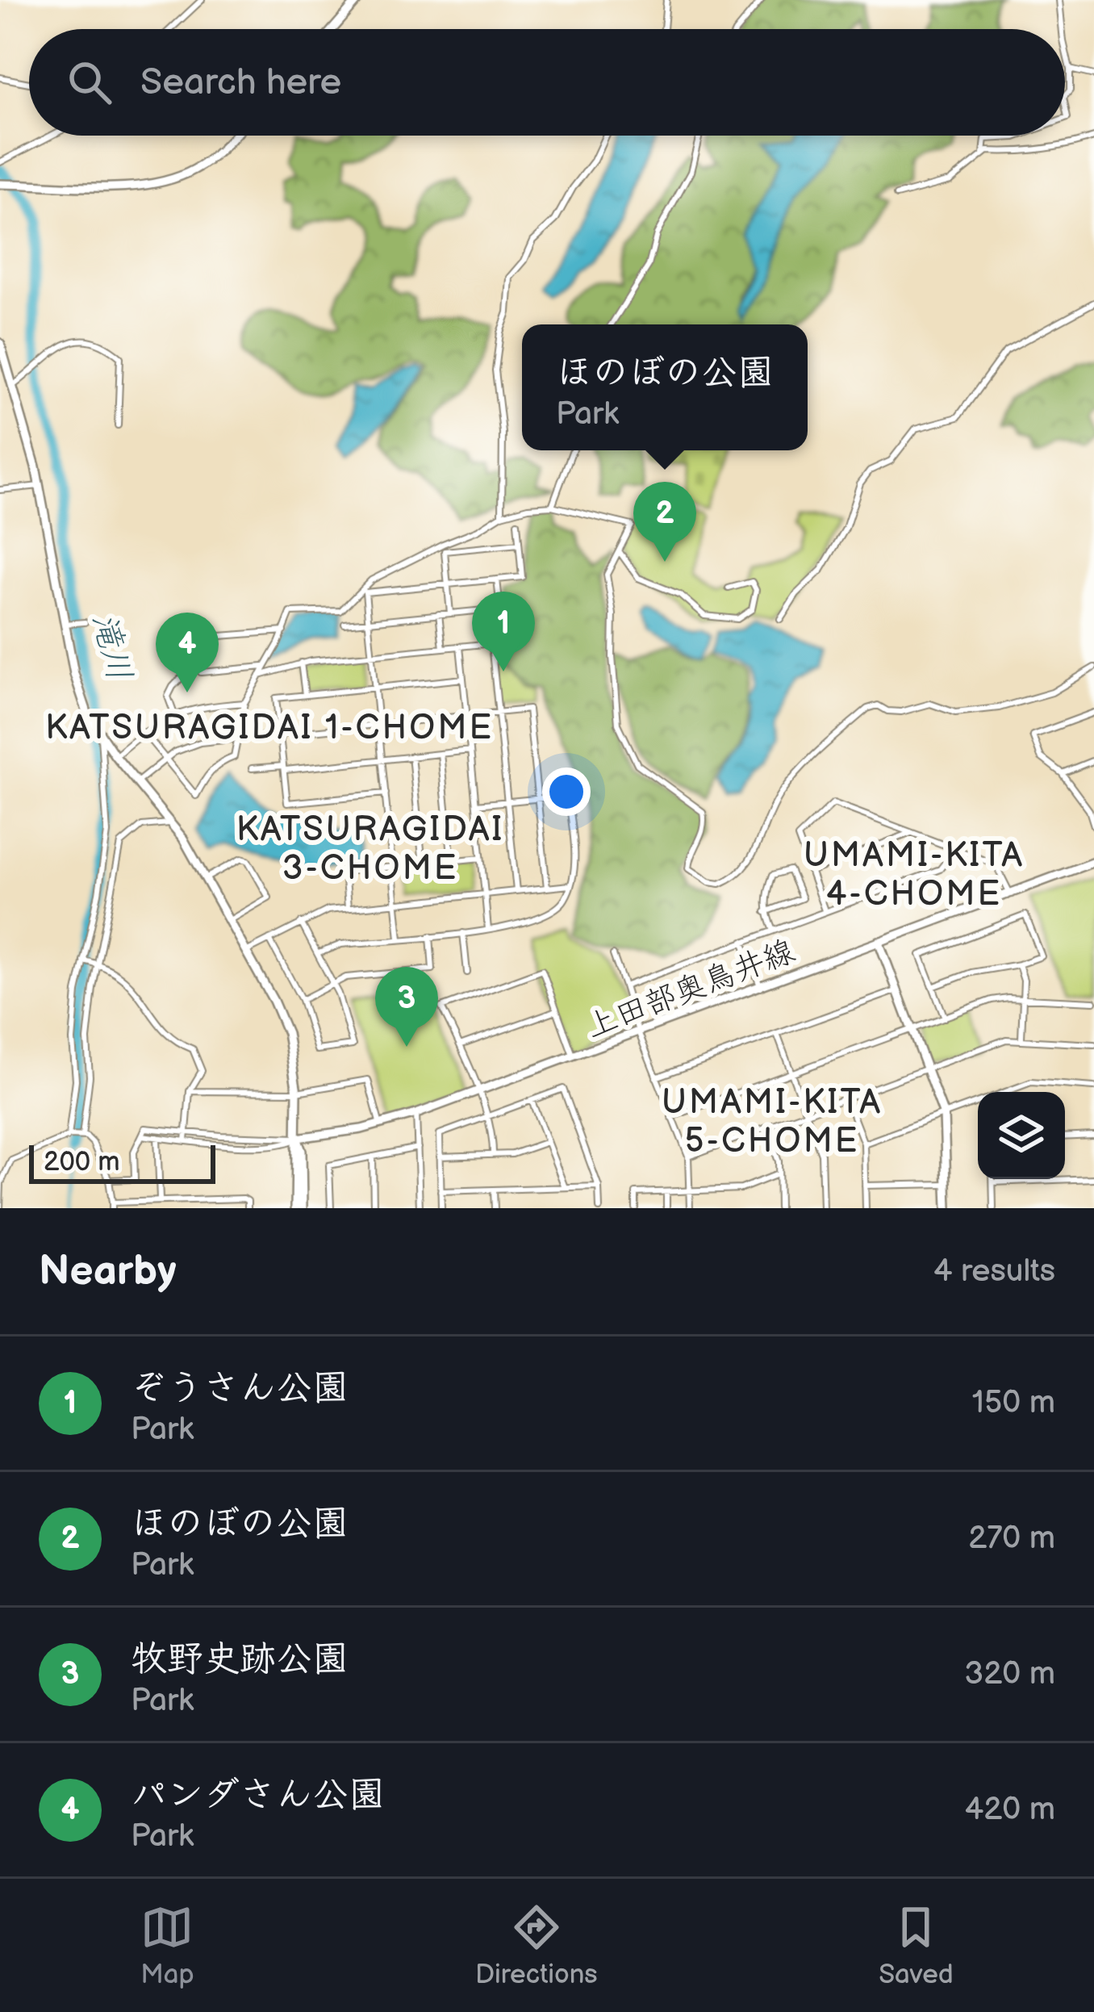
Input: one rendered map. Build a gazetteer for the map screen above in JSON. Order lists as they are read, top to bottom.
{
  "streets": {
    "street": ["上田部奥鳥井線"]
  },
  "districts": [
    "KATSURAGIDAI 1-CHOME",
    "KATSURAGIDAI 3-CHOME",
    "UMAMI-KITA 4-CHOME",
    "UMAMI-KITA 5-CHOME"
  ],
  "water": ["滝川"],
  "scale_bar": "200 m",
  "page": {
    "search": "Search here",
    "popup": ["ほのぼの公園", "Park"],
    "pins": [
      "2",
      "1",
      "4",
      "3"
    ],
    "scale": "200 m",
    "heading": ["Nearby", "4 results"],
    "list": [
      {
        "mark": "1",
        "name": "ぞうさん公園",
        "note": "Park",
        "value": "150 m"
      },
      {
        "mark": "2",
        "name": "ほのぼの公園",
        "note": "Park",
        "value": "270 m"
      },
      {
        "mark": "3",
        "name": "牧野史跡公園",
        "note": "Park",
        "value": "320 m"
      },
      {
        "mark": "4",
        "name": "パンダさん公園",
        "note": "Park",
        "value": "420 m"
      }
    ],
    "nav": ["Map", "Directions", "Saved"]
  }
}
